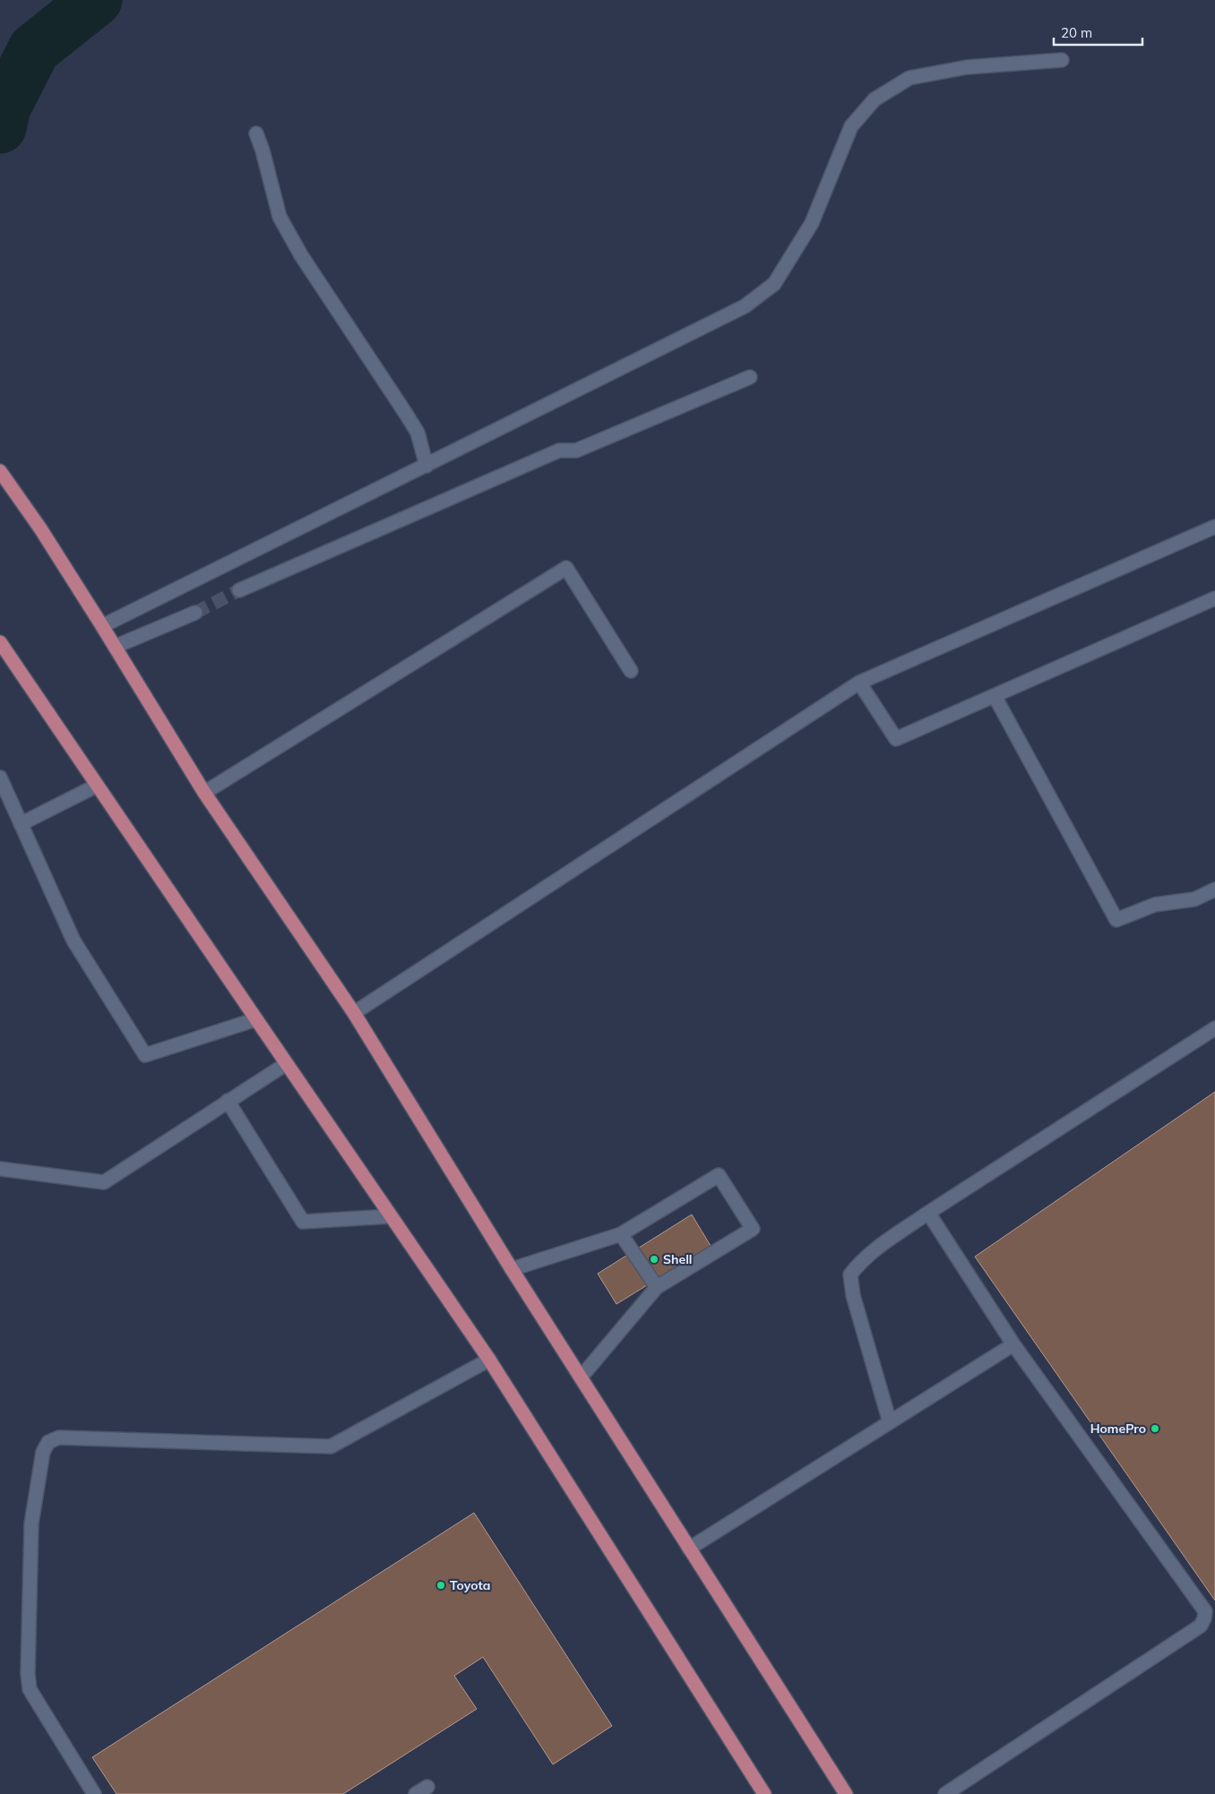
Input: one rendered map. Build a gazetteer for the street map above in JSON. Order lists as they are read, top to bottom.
{
  "places": ["Shell", "HomePro", "Toyota"],
  "scale_bar": "20 m"
}
